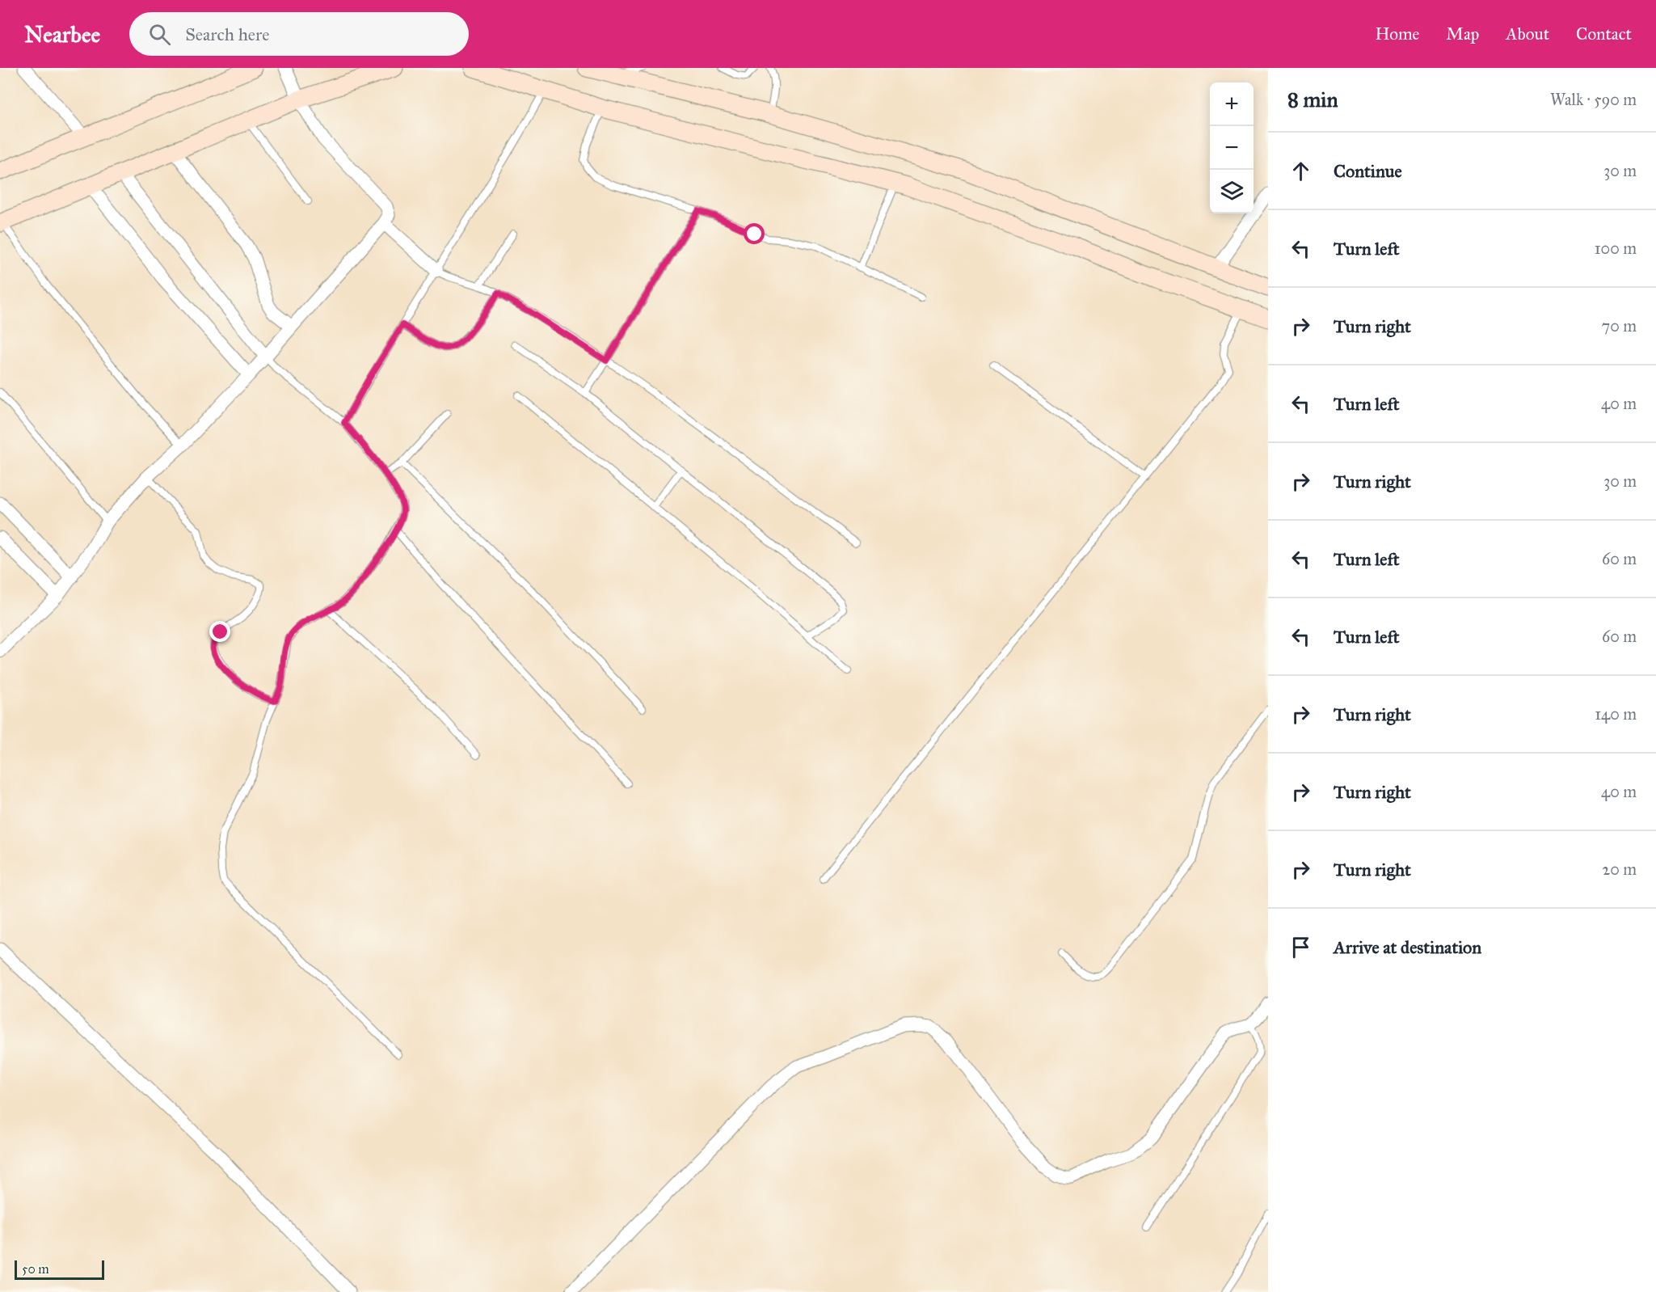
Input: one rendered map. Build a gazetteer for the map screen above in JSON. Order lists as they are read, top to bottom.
{
  "scale_bar": "50 m",
  "page": {
    "header": "Nearbee",
    "search": "Search here",
    "nav": [
      "Home",
      "Map",
      "About",
      "Contact"
    ],
    "heading": ["8 min", "Walk · 590 m"],
    "map_buttons": ["+", "−"],
    "list": [
      ["Continue", "30 m"],
      ["Turn left", "100 m"],
      ["Turn right", "70 m"],
      ["Turn left", "40 m"],
      ["Turn right", "30 m"],
      ["Turn left", "60 m"],
      ["Turn left", "60 m"],
      ["Turn right", "140 m"],
      ["Turn right", "40 m"],
      ["Turn right", "20 m"],
      "Arrive at destination"
    ],
    "scale": "50 m"
  }
}
